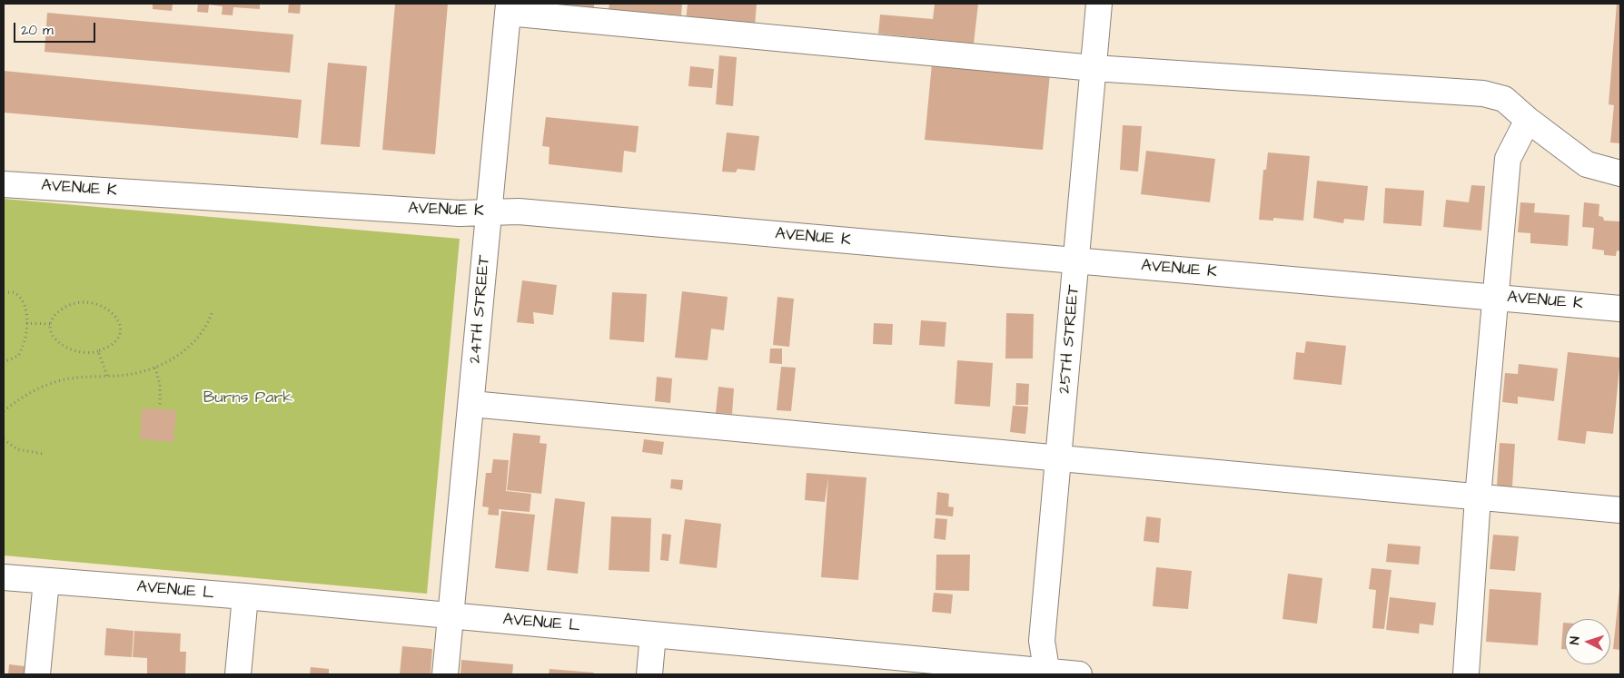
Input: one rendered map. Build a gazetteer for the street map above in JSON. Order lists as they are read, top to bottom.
{
  "streets": {
    "street": [
      "AVENUE K",
      "24TH STREET",
      "25TH STREET",
      "AVENUE L"
    ]
  },
  "crossings": [
    ["AVENUE K", "24TH STREET"],
    ["AVENUE K", "25TH STREET"],
    ["24TH STREET", "AVENUE L"],
    ["25TH STREET", "AVENUE L"]
  ],
  "parks": ["Burns Park"],
  "scale_bar": "20 m",
  "north": "left"
}
